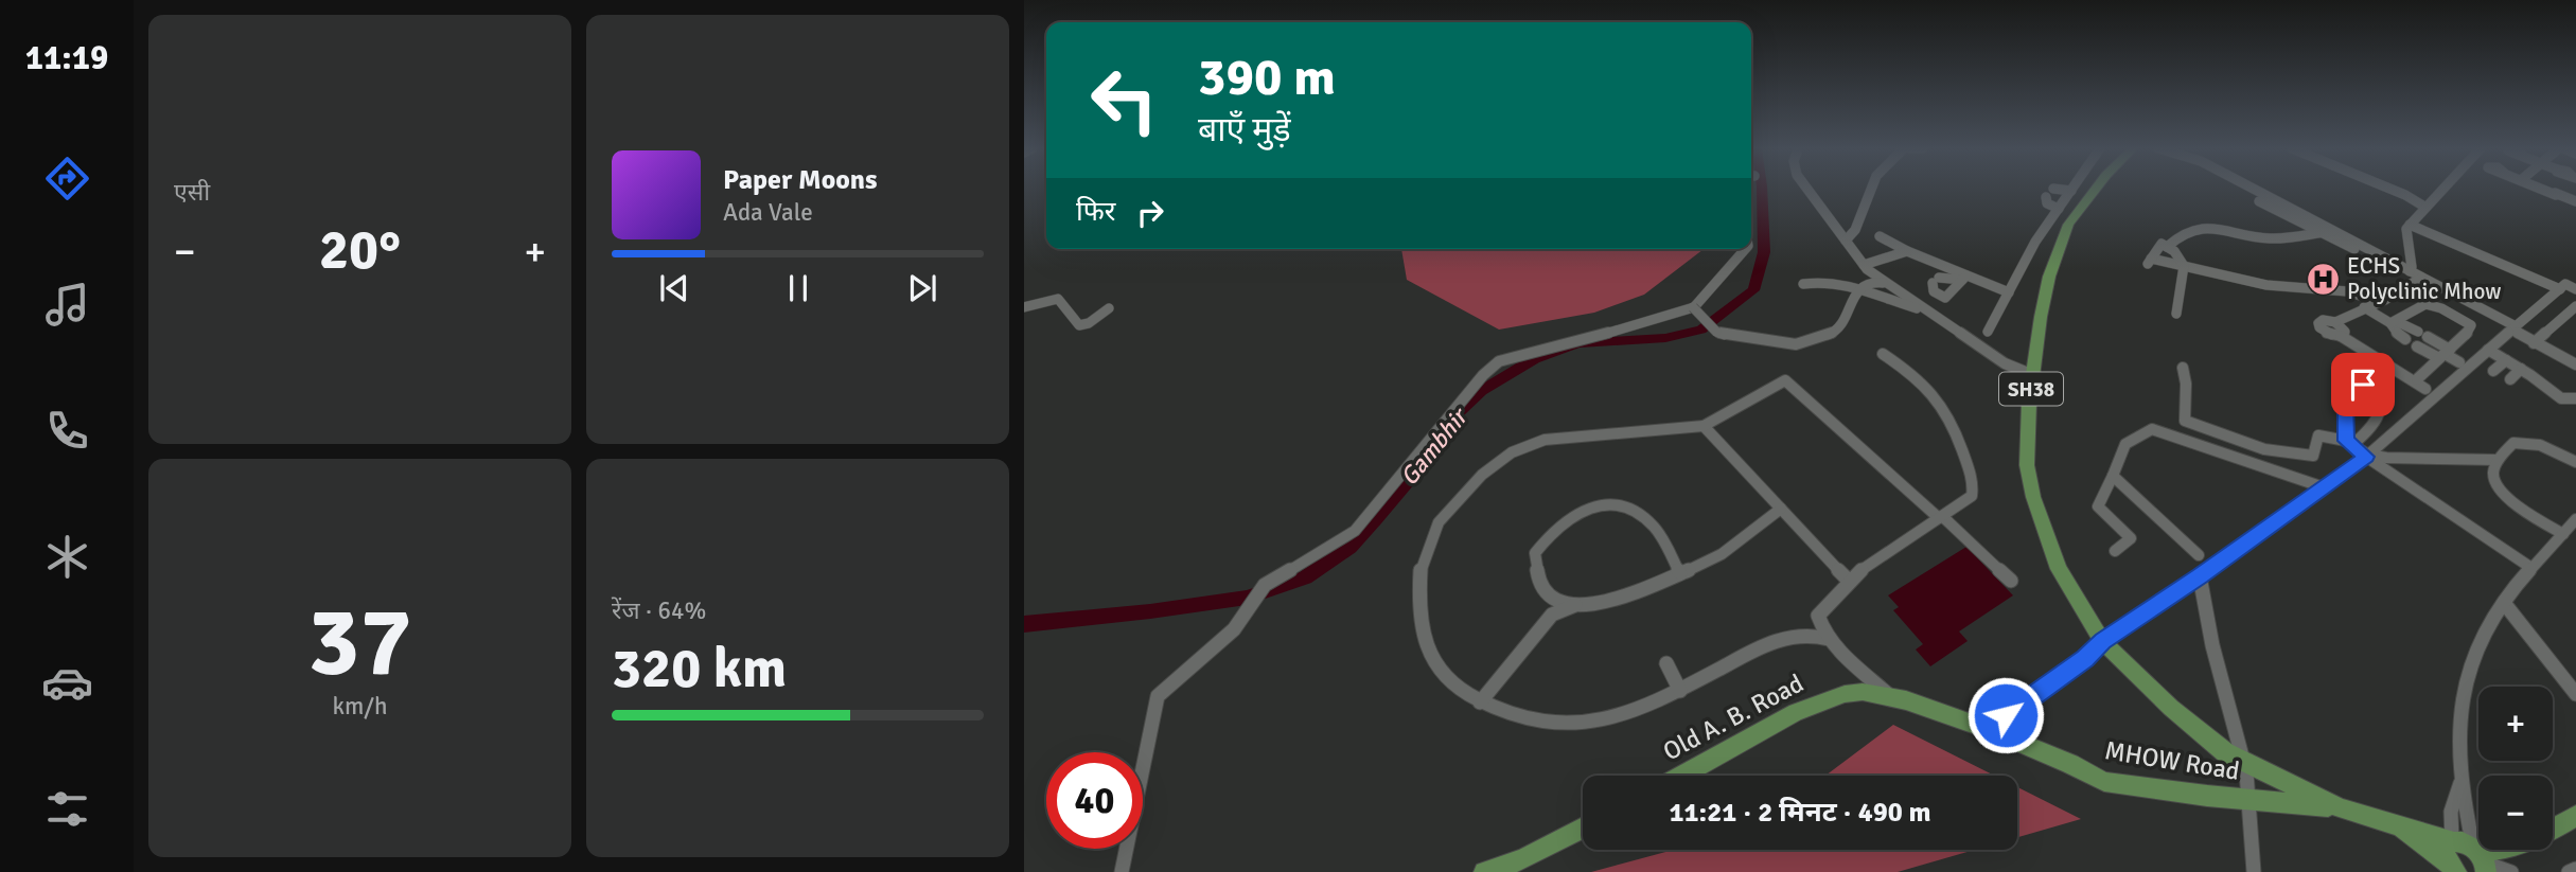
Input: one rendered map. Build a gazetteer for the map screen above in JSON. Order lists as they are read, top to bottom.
{
  "streets": {
    "main road": ["SH38", "Old A. B. Road", "MHOW Road"]
  },
  "crossings": [
    ["SH38", "MHOW Road"],
    ["Old A. B. Road", "MHOW Road"]
  ],
  "water": ["Gambhir"],
  "places": {
    "hospital": ["ECHS Polyclinic Mhow"]
  },
  "page": {
    "tabs": "11:19",
    "tile": [
      "एसी",
      ["37", "km/h"],
      ["रेंज · 64%", "320 km"]
    ],
    "turn": ["390 m", "बाएँ मुड़ें"],
    "song": ["Paper Moons", "Ada Vale"],
    "then": "फिर",
    "heat": ["−", "20°", "+"],
    "map_buttons": ["+", "−"],
    "limit": "40",
    "trip": "11:21 · 2 मिनट · 490 m"
  }
}
